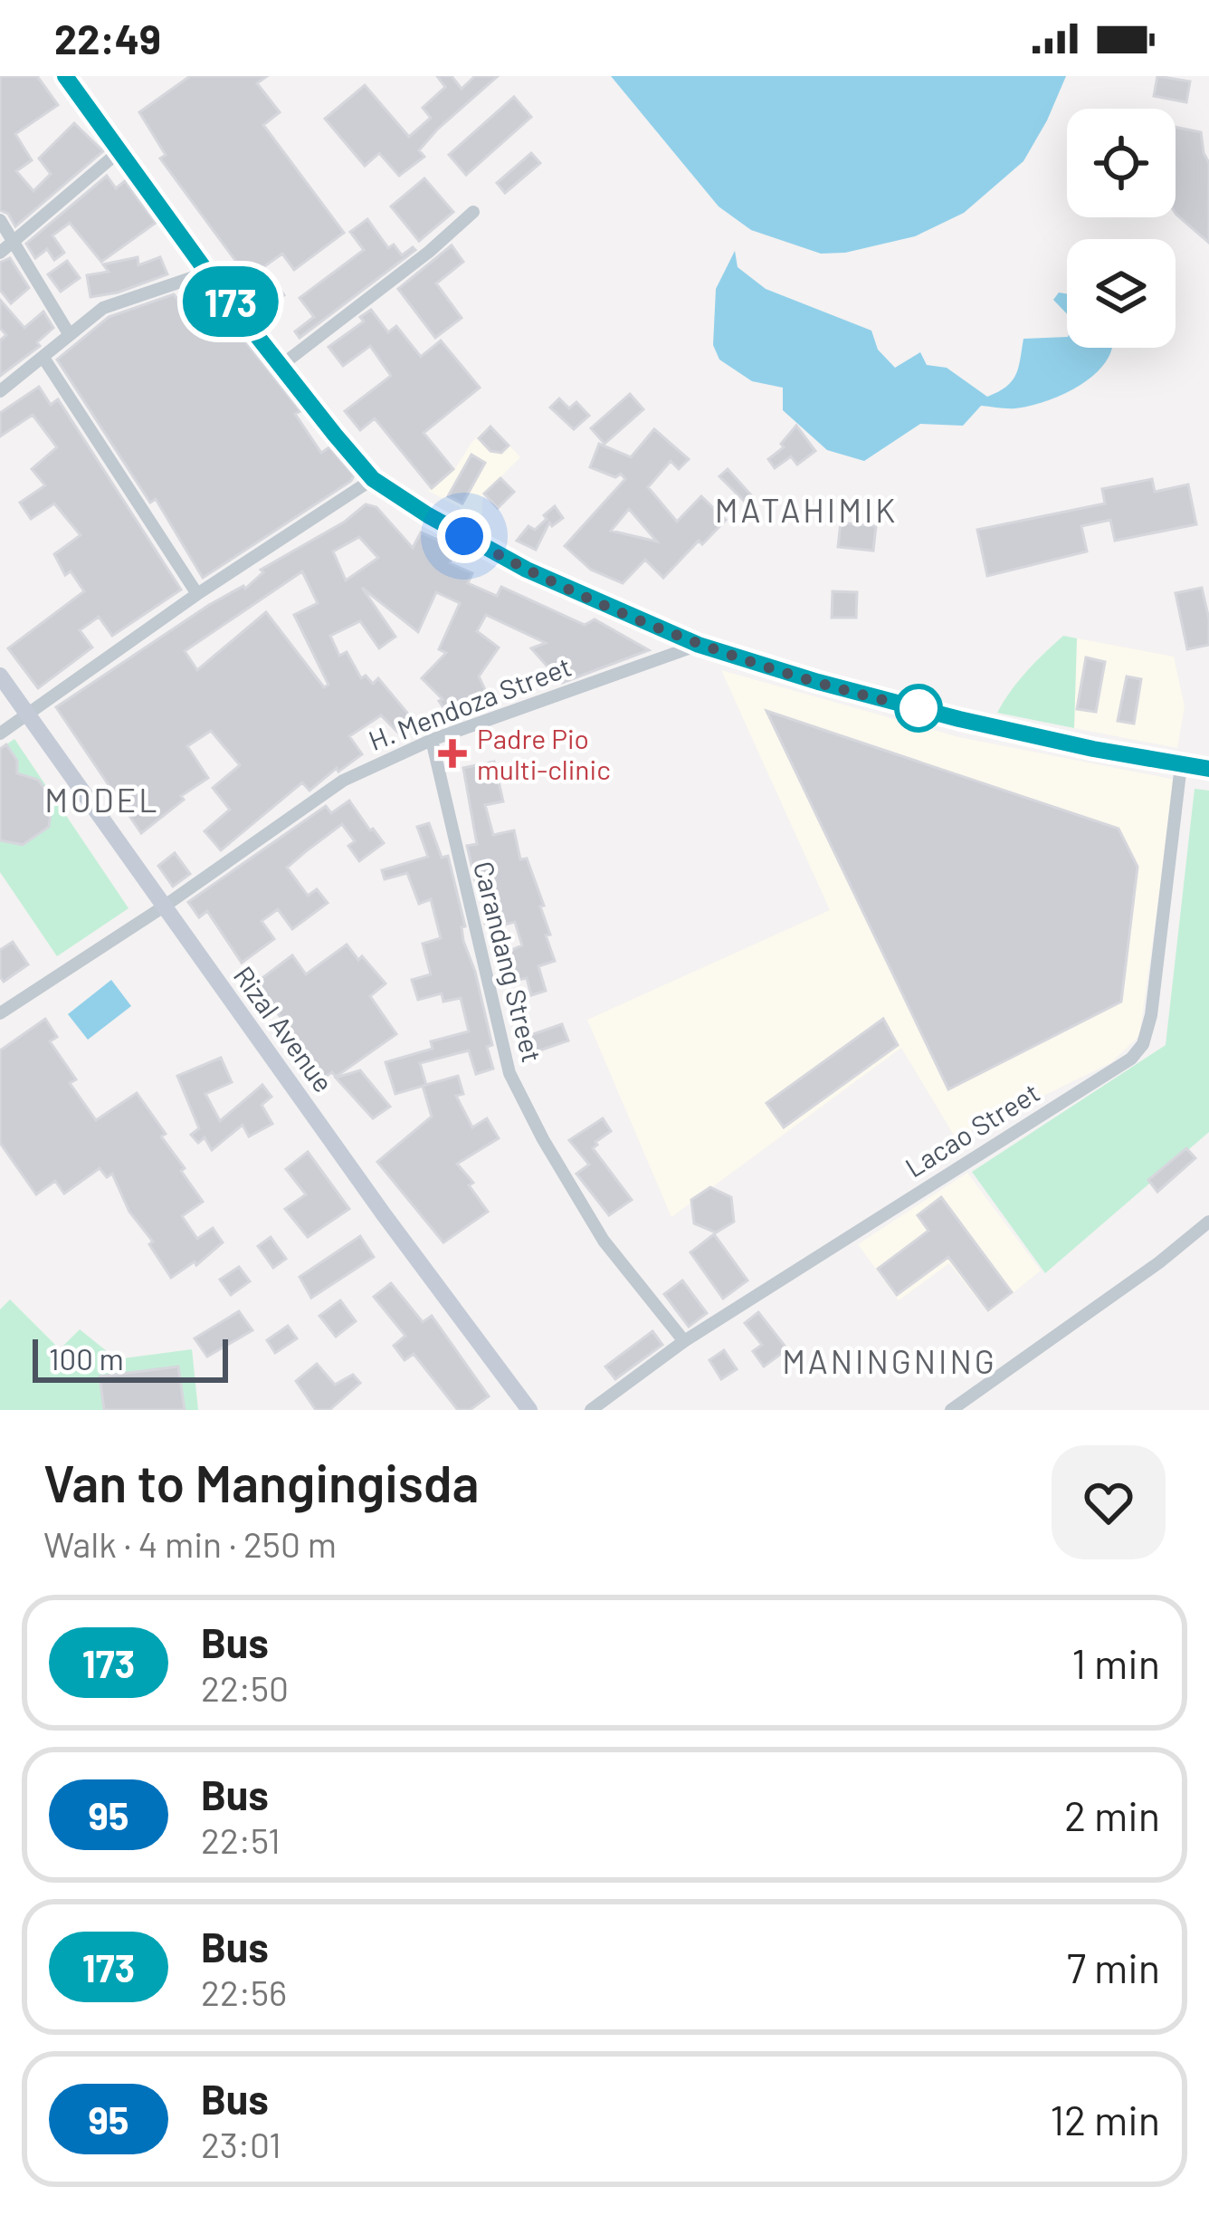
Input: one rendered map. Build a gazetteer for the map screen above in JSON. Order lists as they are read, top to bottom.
{
  "streets": {
    "main road": ["Rizal Avenue"],
    "street": ["H. Mendoza Street", "Carandang Street", "Lacao Street"]
  },
  "crossings": [
    ["H. Mendoza Street", "Carandang Street"],
    ["H. Mendoza Street", "Rizal Avenue"],
    ["Carandang Street", "Lacao Street"]
  ],
  "districts": ["MATAHIMIK", "MODEL", "MANINGNING"],
  "places": {
    "health": ["Padre Pio multi-clinic"]
  },
  "lines": ["bus line 173"],
  "scale_bar": "100 m",
  "page": {
    "status": "22:49",
    "on_map": "173",
    "scale": "100 m",
    "heading": ["Van to Mangingisda", "Walk · 4 min · 250 m"],
    "list": [
      {
        "mark": "173",
        "name": "Bus",
        "note": "22:50",
        "value": "1 min"
      },
      {
        "mark": "95",
        "name": "Bus",
        "note": "22:51",
        "value": "2 min"
      },
      {
        "mark": "173",
        "name": "Bus",
        "note": "22:56",
        "value": "7 min"
      },
      {
        "mark": "95",
        "name": "Bus",
        "note": "23:01",
        "value": "12 min"
      }
    ]
  }
}
